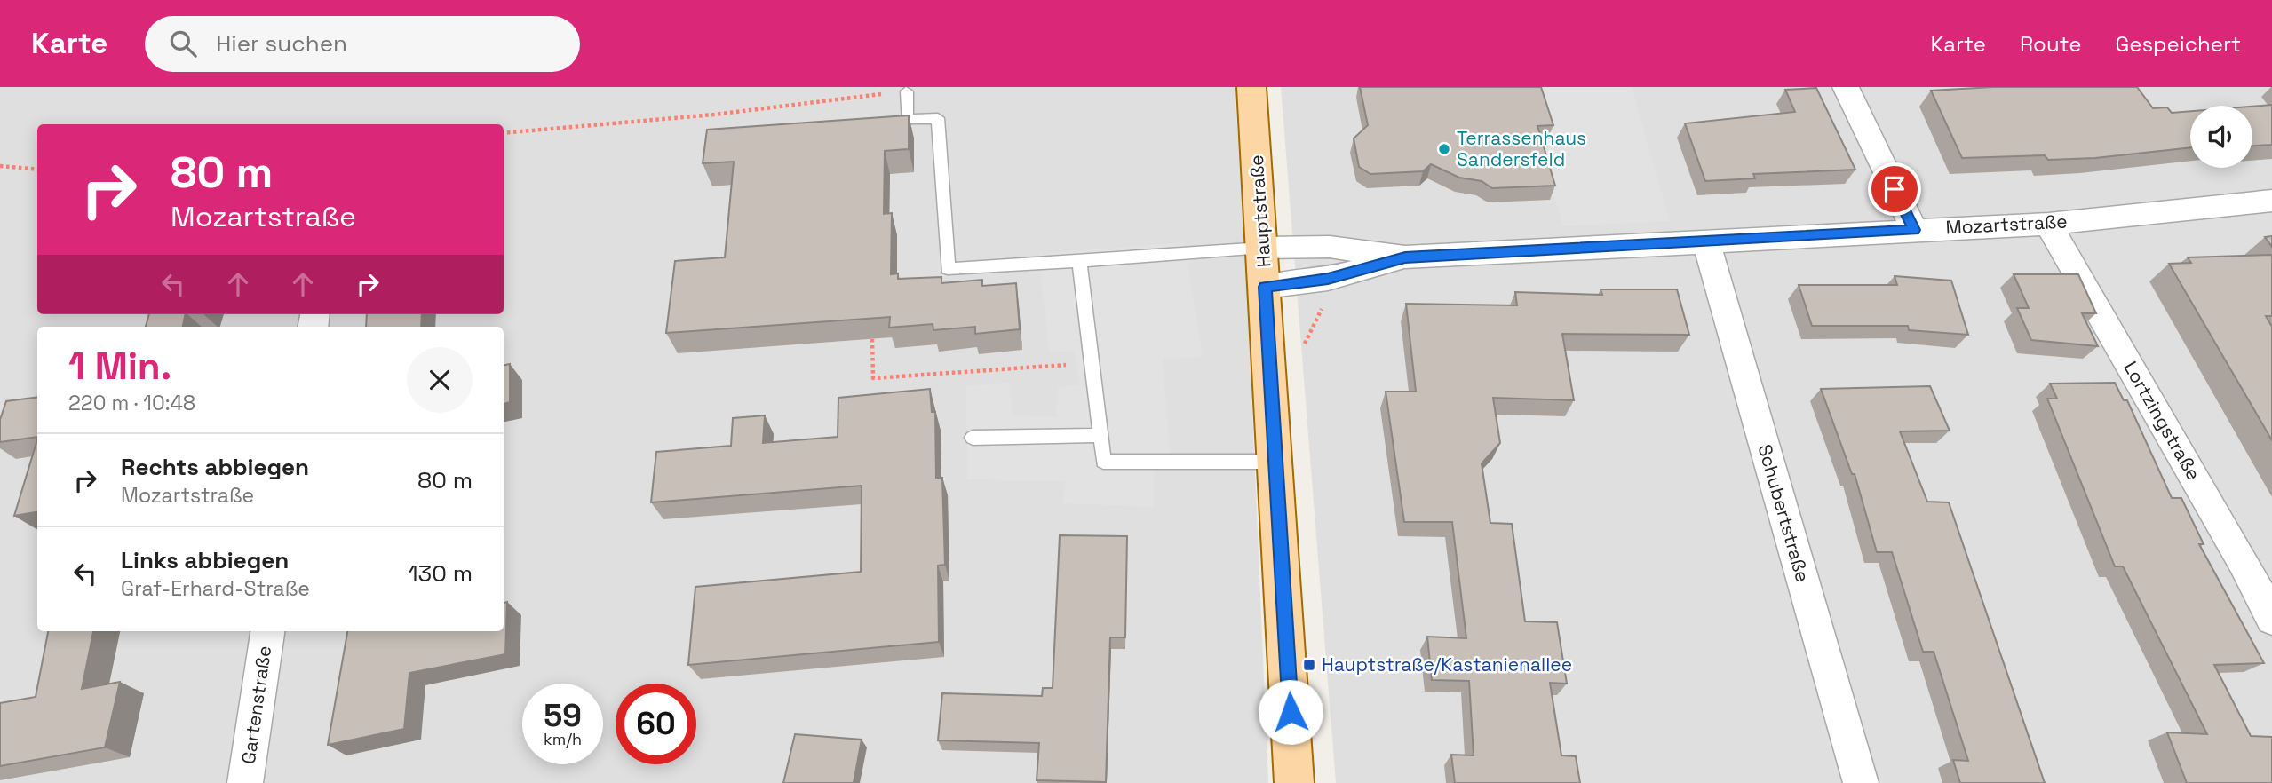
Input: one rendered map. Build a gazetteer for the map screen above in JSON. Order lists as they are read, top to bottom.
{
  "streets": {
    "main road": ["Hauptstraße"],
    "street": [
      "Mozartstraße",
      "Lortzingstraße",
      "Schubertstraße",
      "Gartenstraße"
    ]
  },
  "crossings": [
    ["Hauptstraße", "Mozartstraße"],
    ["Mozartstraße", "Lortzingstraße"],
    ["Mozartstraße", "Schubertstraße"]
  ],
  "places": {
    "other": ["Terrassenhaus Sandersfeld"],
    "transit": ["Hauptstraße/Kastanienallee"]
  },
  "page": {
    "header": "Karte",
    "search": "Hier suchen",
    "nav": ["Karte", "Route", "Gespeichert"],
    "turn": ["80 m", "Mozartstraße"],
    "heading": ["1 Min.", "220 m · 10:48"],
    "list": [
      {
        "name": "Rechts abbiegen",
        "note": "Mozartstraße",
        "value": "80 m"
      },
      {
        "name": "Links abbiegen",
        "note": "Graf-Erhard-Straße",
        "value": "130 m"
      }
    ],
    "speed": "59 km/h",
    "limit": "60"
  }
}
